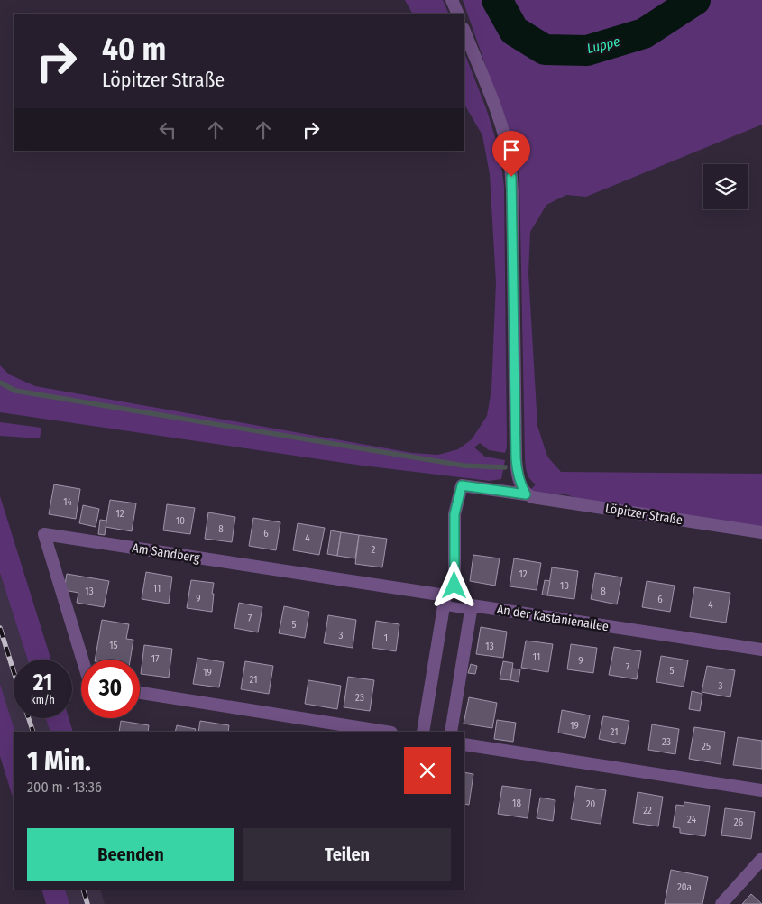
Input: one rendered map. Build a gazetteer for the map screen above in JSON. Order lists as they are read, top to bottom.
{
  "streets": {
    "street": ["Löpitzer Straße", "Am Sandberg", "An der Kastanienallee"]
  },
  "crossings": [
    ["Löpitzer Straße", "Am Sandberg"]
  ],
  "water": ["Luppe"],
  "house_numbers": [
    "14",
    "12",
    "10",
    "8",
    "6",
    "4",
    "2",
    "12",
    "10",
    "11",
    "13",
    "8",
    "9",
    "6",
    "4",
    "7",
    "5",
    "3",
    "1",
    "15",
    "13",
    "11",
    "17",
    "9",
    "7",
    "5",
    "19",
    "21",
    "3",
    "23",
    "19",
    "21",
    "23",
    "25",
    "18",
    "20",
    "22",
    "24",
    "26",
    "20a"
  ],
  "page": {
    "turn": ["40 m", "Löpitzer Straße"],
    "speed": "21 km/h",
    "limit": "30",
    "heading": ["1 Min.", "200 m · 13:36"],
    "buttons": ["Beenden", "Teilen"]
  }
}
